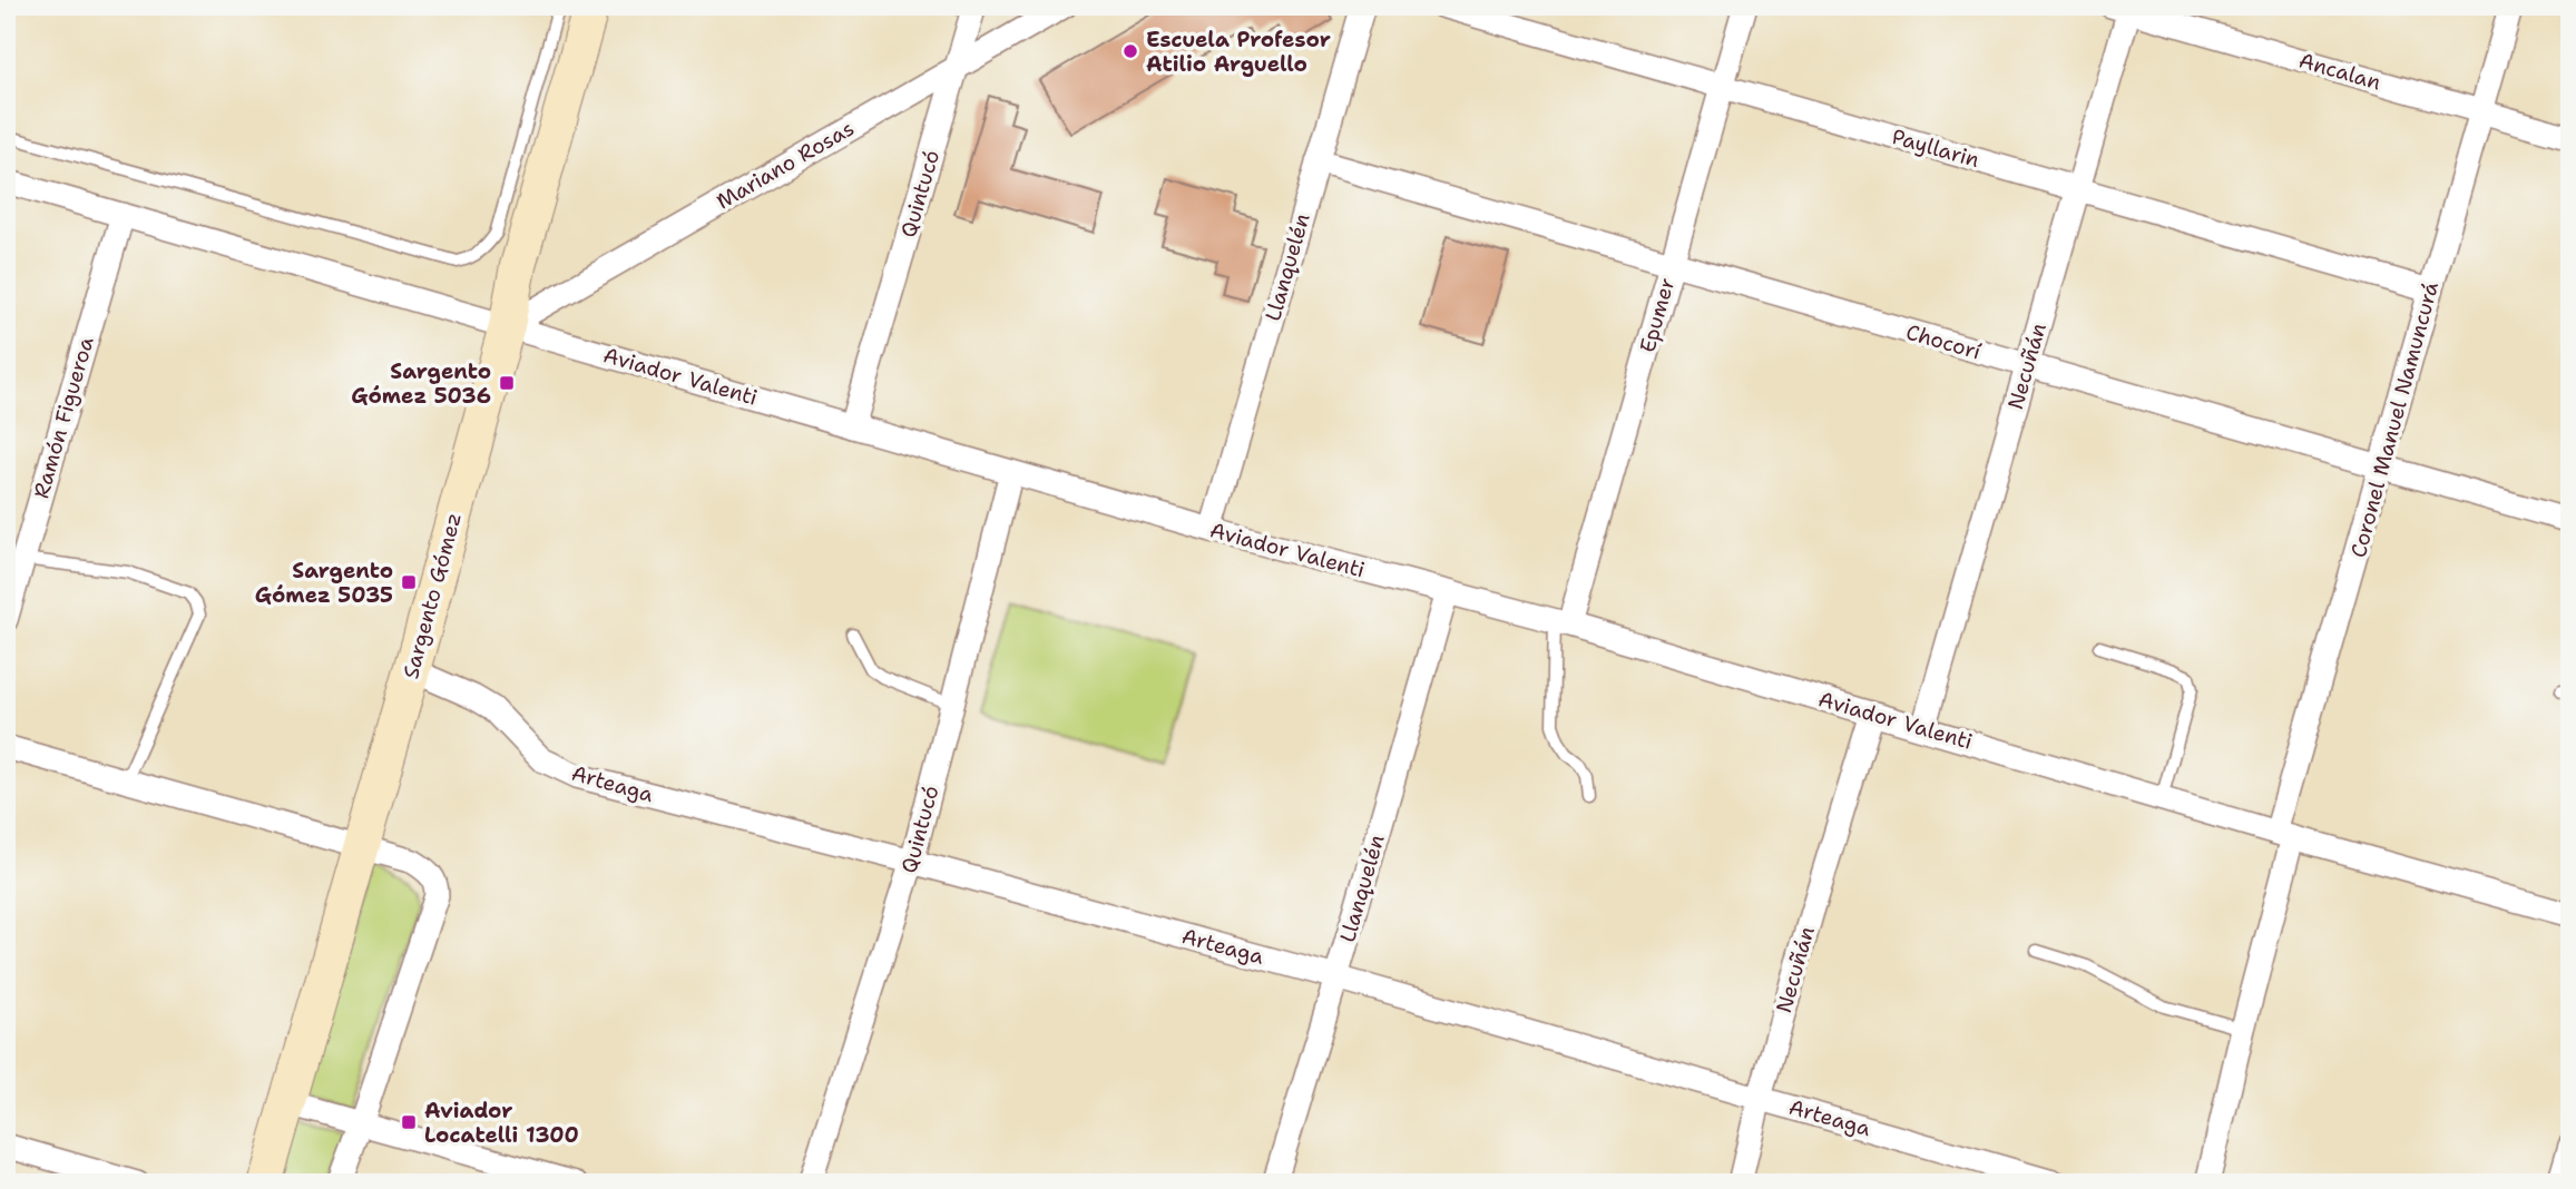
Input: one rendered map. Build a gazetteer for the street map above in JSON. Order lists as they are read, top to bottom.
{
  "streets": {
    "main road": ["Sargento Gómez"],
    "street": [
      "Ancalan",
      "Payllarin",
      "Mariano Rosas",
      "Quintucó",
      "Llanquelén",
      "Epumer",
      "Chocorí",
      "Necuñán",
      "Aviador Valenti",
      "Ramón Figueroa",
      "Coronel Manuel Namuncurá",
      "Arteaga"
    ]
  },
  "crossings": [
    ["Ancalan", "Necuñán"],
    ["Ancalan", "Coronel Manuel Namuncurá"],
    ["Payllarin", "Epumer"],
    ["Payllarin", "Necuñán"],
    ["Payllarin", "Coronel Manuel Namuncurá"],
    ["Mariano Rosas", "Quintucó"],
    ["Mariano Rosas", "Aviador Valenti"],
    ["Mariano Rosas", "Sargento Gómez"],
    ["Quintucó", "Aviador Valenti"],
    ["Quintucó", "Arteaga"],
    ["Llanquelén", "Chocorí"],
    ["Llanquelén", "Aviador Valenti"],
    ["Llanquelén", "Arteaga"],
    ["Epumer", "Chocorí"],
    ["Epumer", "Aviador Valenti"],
    ["Chocorí", "Necuñán"],
    ["Chocorí", "Coronel Manuel Namuncurá"],
    ["Necuñán", "Aviador Valenti"],
    ["Necuñán", "Arteaga"],
    ["Aviador Valenti", "Ramón Figueroa"],
    ["Aviador Valenti", "Coronel Manuel Namuncurá"],
    ["Aviador Valenti", "Sargento Gómez"],
    ["Sargento Gómez", "Arteaga"]
  ],
  "places": {
    "other": ["Escuela Profesor Atilio Arguello"],
    "transit": ["Sargento Gómez 5036", "Sargento Gómez 5035", "Aviador Locatelli 1300"]
  }
}
